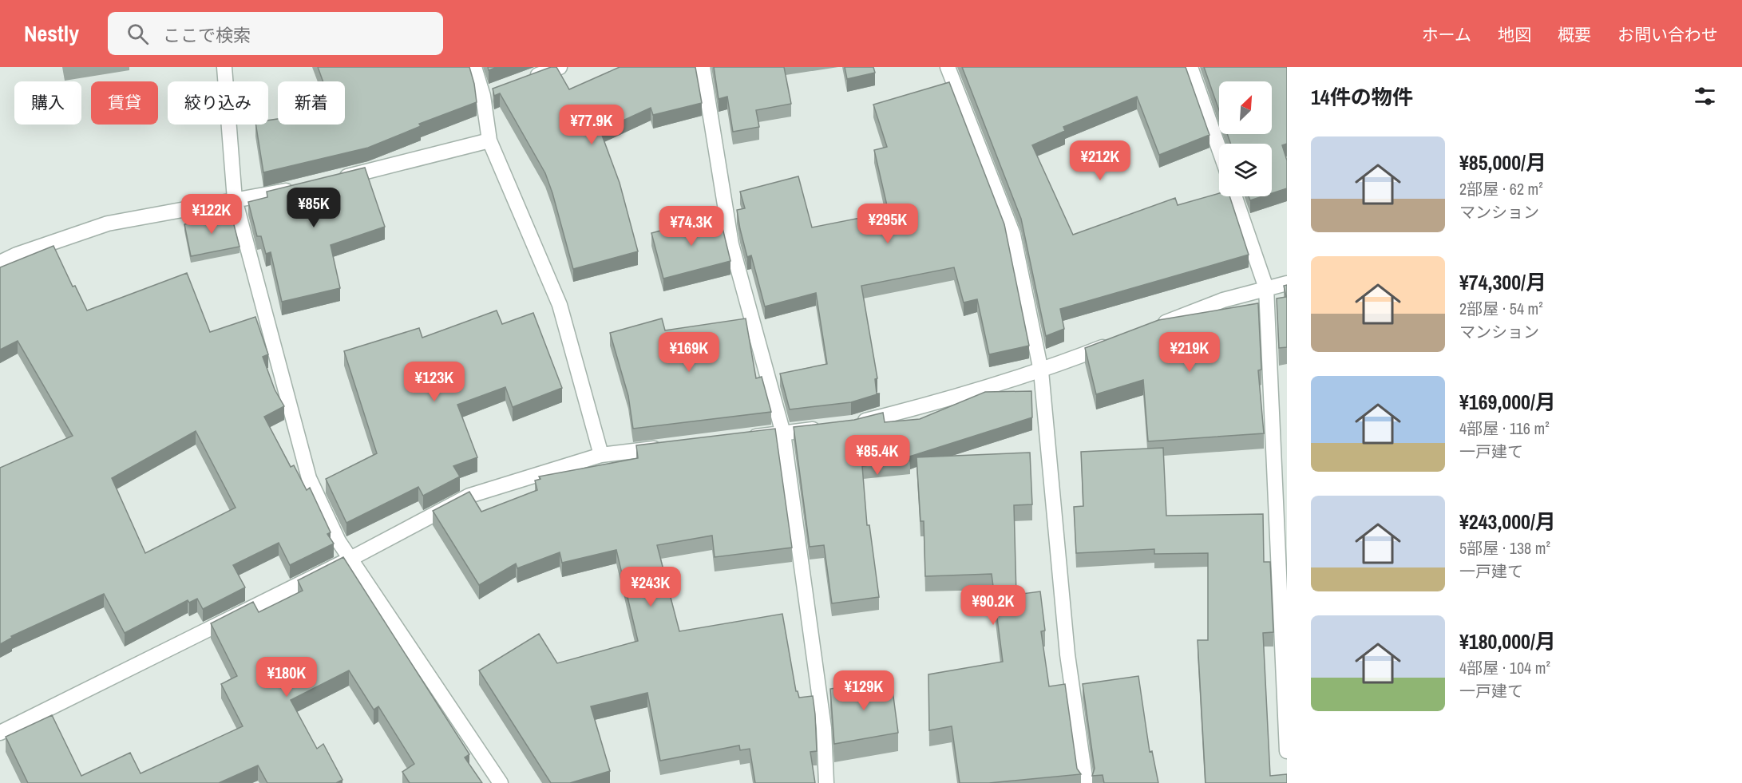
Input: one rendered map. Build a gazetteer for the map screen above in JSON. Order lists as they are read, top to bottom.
{
  "north": "top right",
  "page": {
    "header": "Nestly",
    "search": "ここで検索",
    "nav": [
      "ホーム",
      "地図",
      "概要",
      "お問い合わせ"
    ],
    "heading": "14件の物件",
    "chip": [
      "購入",
      "賃貸",
      "絞り込み",
      "新着"
    ],
    "price": [
      "¥77.9K",
      "¥212K",
      "¥85K",
      "¥122K",
      "¥295K",
      "¥74.3K",
      "¥169K",
      "¥219K",
      "¥123K",
      "¥85.4K",
      "¥243K",
      "¥90.2K",
      "¥180K",
      "¥129K"
    ],
    "list": [
      {
        "name": "¥85,000/月",
        "note": "2部屋 · 62 m² · マンション"
      },
      {
        "name": "¥74,300/月",
        "note": "2部屋 · 54 m² · マンション"
      },
      {
        "name": "¥169,000/月",
        "note": "4部屋 · 116 m² · 一戸建て"
      },
      {
        "name": "¥243,000/月",
        "note": "5部屋 · 138 m² · 一戸建て"
      },
      {
        "name": "¥180,000/月",
        "note": "4部屋 · 104 m² · 一戸建て"
      }
    ]
  }
}
